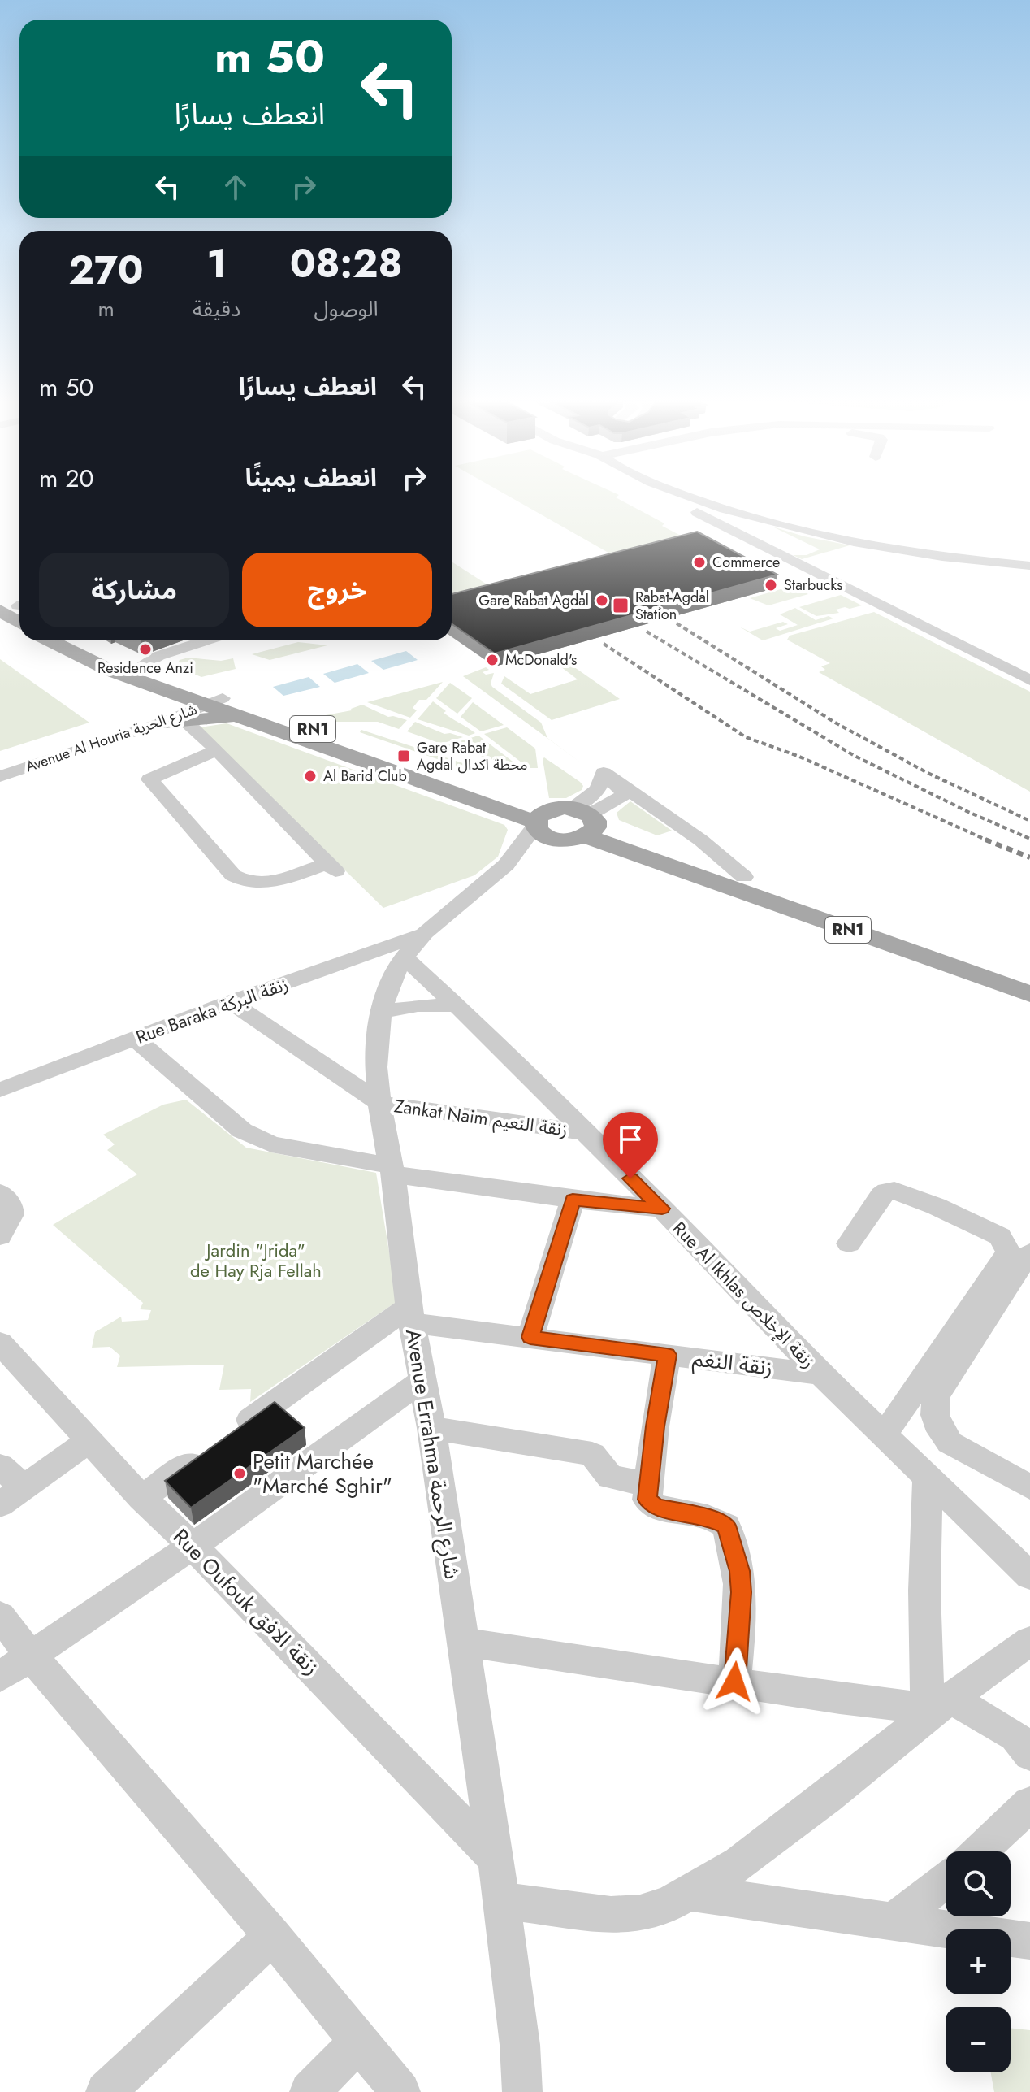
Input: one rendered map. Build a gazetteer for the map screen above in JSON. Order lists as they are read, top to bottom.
{
  "streets": {
    "main road": ["RN1"],
    "street": [
      "Avenue Al Houria شارع الحرية",
      "Rue Baraka زنقة البركة",
      "Zankat Naim زنقة النعيم",
      "Rue Al Ikhlas زنقة الإخلاص",
      "زنقة النغم",
      "Avenue Errahma شارع الرحمة",
      "Rue Oufouk زنقة الافق"
    ]
  },
  "crossings": [
    ["RN1", "Avenue Al Houria شارع الحرية"],
    ["RN1", "Avenue Errahma شارع الرحمة"],
    ["Rue Baraka زنقة البركة", "Avenue Errahma شارع الرحمة"],
    ["Zankat Naim زنقة النعيم", "Rue Al Ikhlas زنقة الإخلاص"],
    ["Zankat Naim زنقة النعيم", "Avenue Errahma شارع الرحمة"],
    ["Rue Al Ikhlas زنقة الإخلاص", "زنقة النغم"],
    ["Rue Al Ikhlas زنقة الإخلاص", "Avenue Errahma شارع الرحمة"],
    ["زنقة النغم", "Avenue Errahma شارع الرحمة"],
    ["Avenue Errahma شارع الرحمة", "Rue Oufouk زنقة الافق"]
  ],
  "parks": ["Jardin \"Jrida\" de Hay Rja Fellah"],
  "places": {
    "other": [
      "Commerce",
      "Starbucks",
      "Gare Rabat Agdal",
      "Residence Anzi",
      "McDonald's",
      "Al Barid Club",
      "Petit Marchée \"Marché Sghir\""
    ],
    "transit": ["Rabat-Agdal Station", "Gare Rabat Agdal محطة اكدال"]
  },
  "page": {
    "turn": ["50 m", "انعطف يسارًا"],
    "eta": [
      "08:28",
      "الوصول",
      "1",
      "دقيقة",
      "270",
      "m"
    ],
    "list": [
      {
        "name": "انعطف يسارًا",
        "value": "50 m"
      },
      {
        "name": "انعطف يمينًا",
        "value": "20 m"
      }
    ],
    "buttons": ["خروج", "مشاركة"],
    "map_buttons": ["+", "−"]
  }
}
